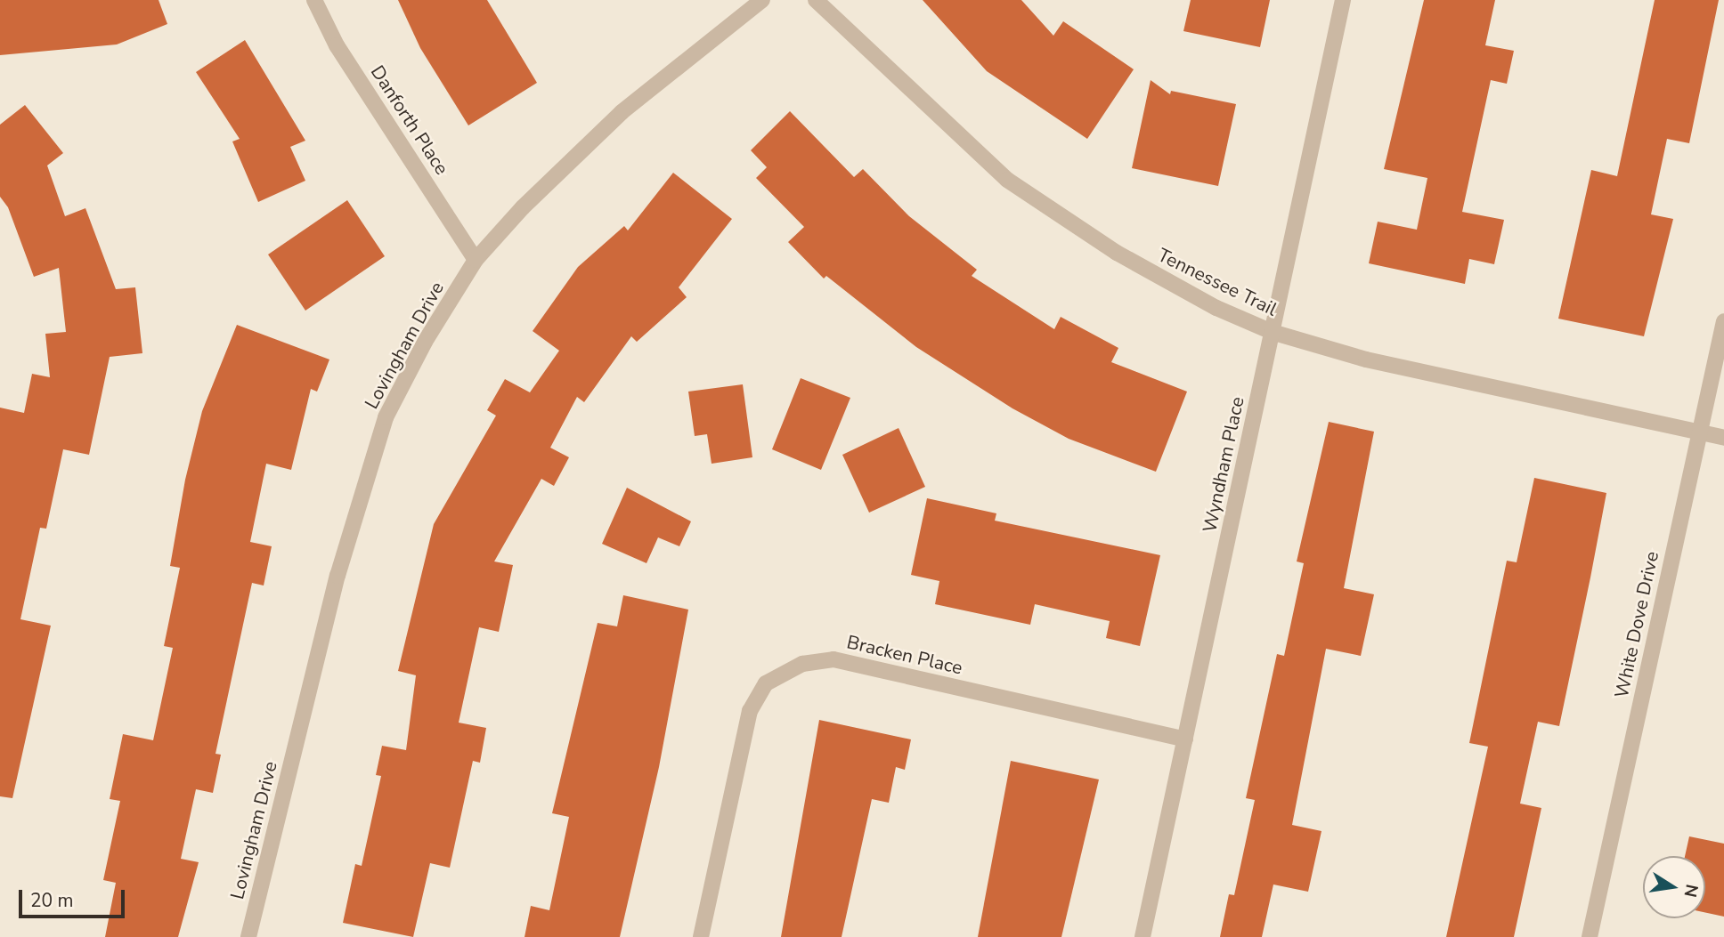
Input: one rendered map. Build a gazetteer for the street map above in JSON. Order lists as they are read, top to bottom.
{
  "streets": {
    "street": [
      "Danforth Place",
      "Tennessee Trail",
      "Lovingham Drive",
      "Wyndham Place",
      "White Dove Drive",
      "Bracken Place"
    ]
  },
  "crossings": [
    ["Danforth Place", "Lovingham Drive"],
    ["Tennessee Trail", "Wyndham Place"],
    ["Tennessee Trail", "White Dove Drive"],
    ["Wyndham Place", "Bracken Place"]
  ],
  "scale_bar": "20 m",
  "north": "right"
}
